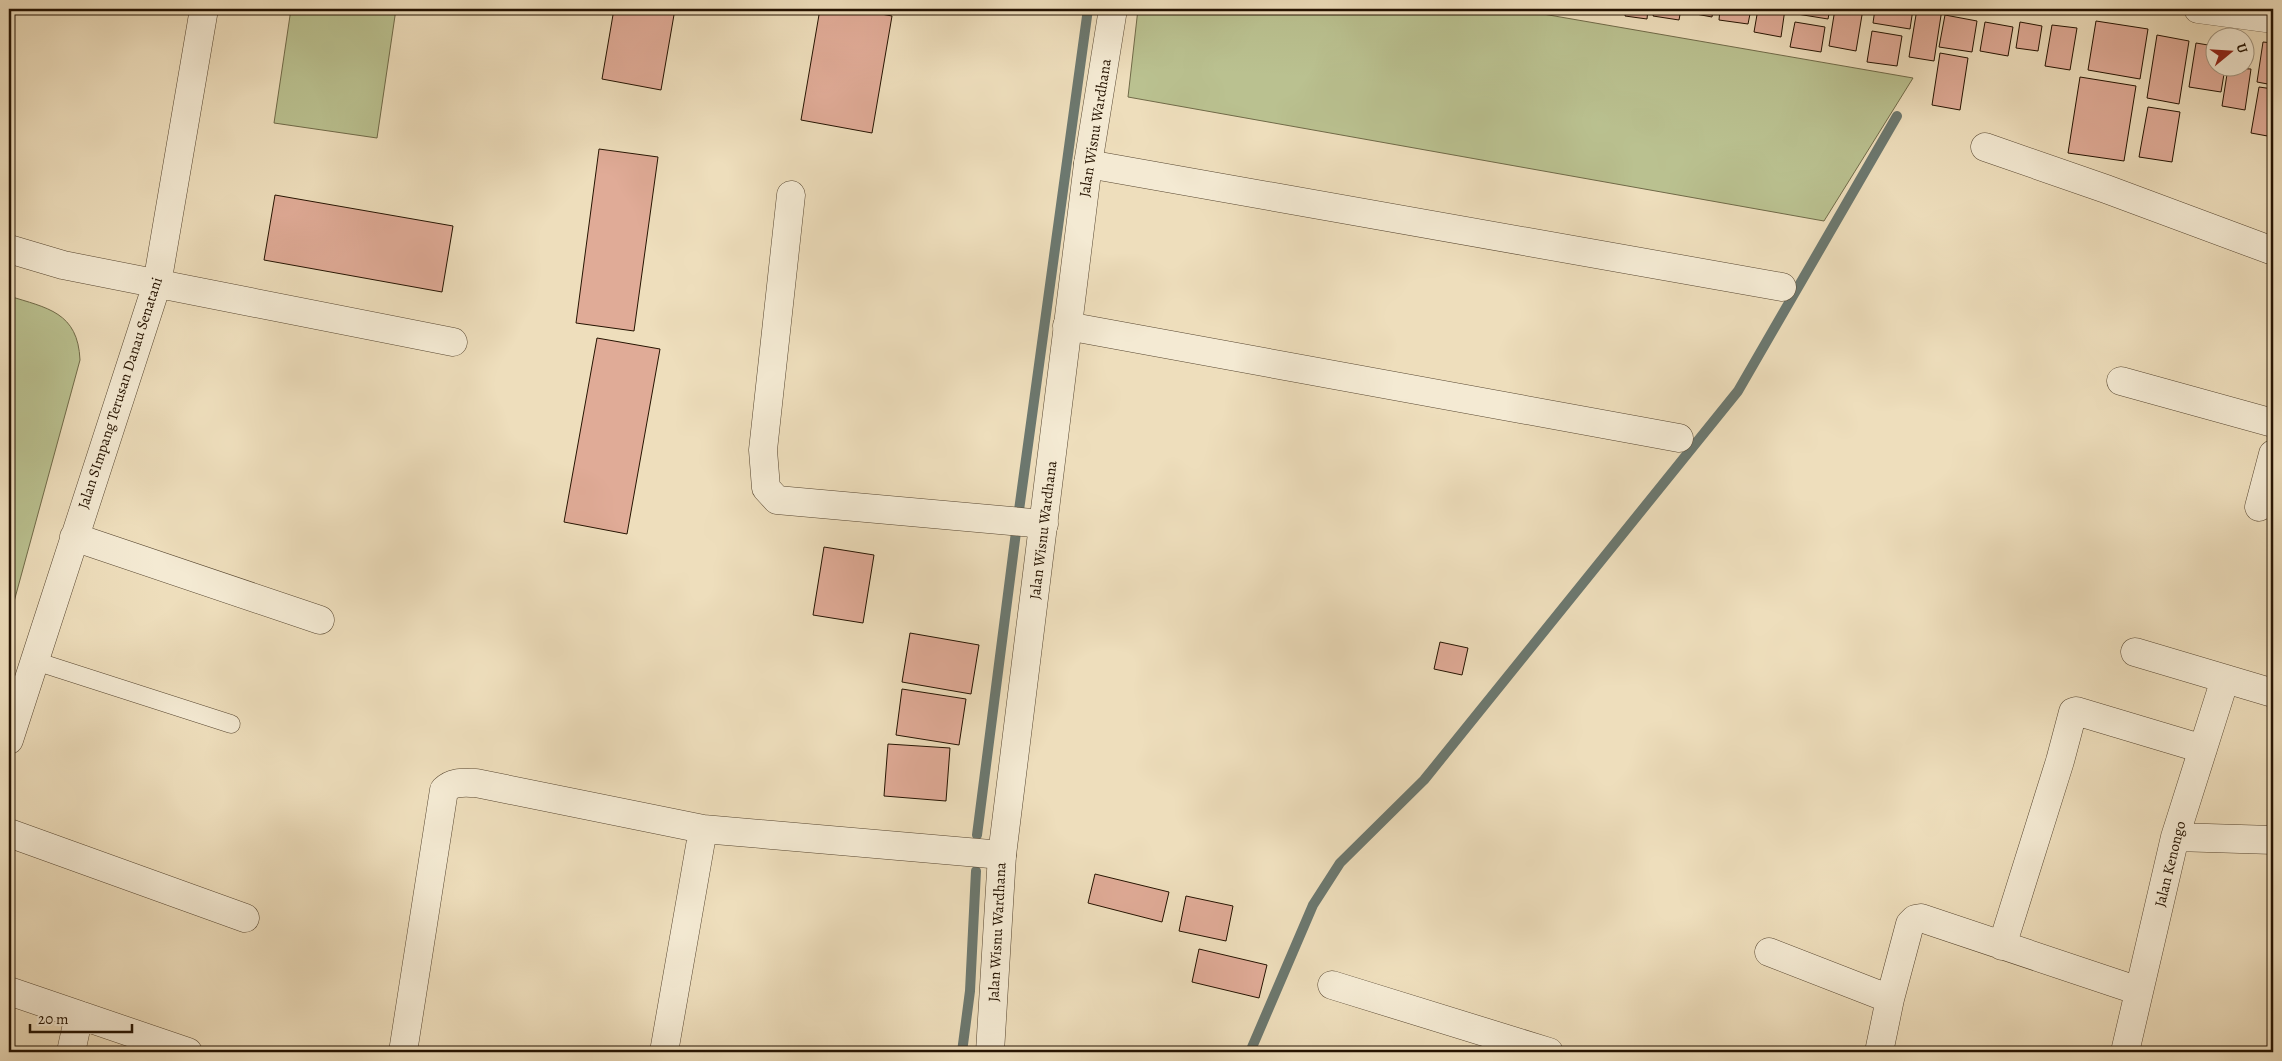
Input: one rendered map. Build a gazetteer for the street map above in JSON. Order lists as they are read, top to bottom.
{
  "streets": {
    "street": ["Jalan Wisnu Wardhana", "Jalan SImpang Terusan Danau Senatani", "Jalan Kenongo"]
  },
  "scale_bar": "20 m",
  "north": "right"
}
